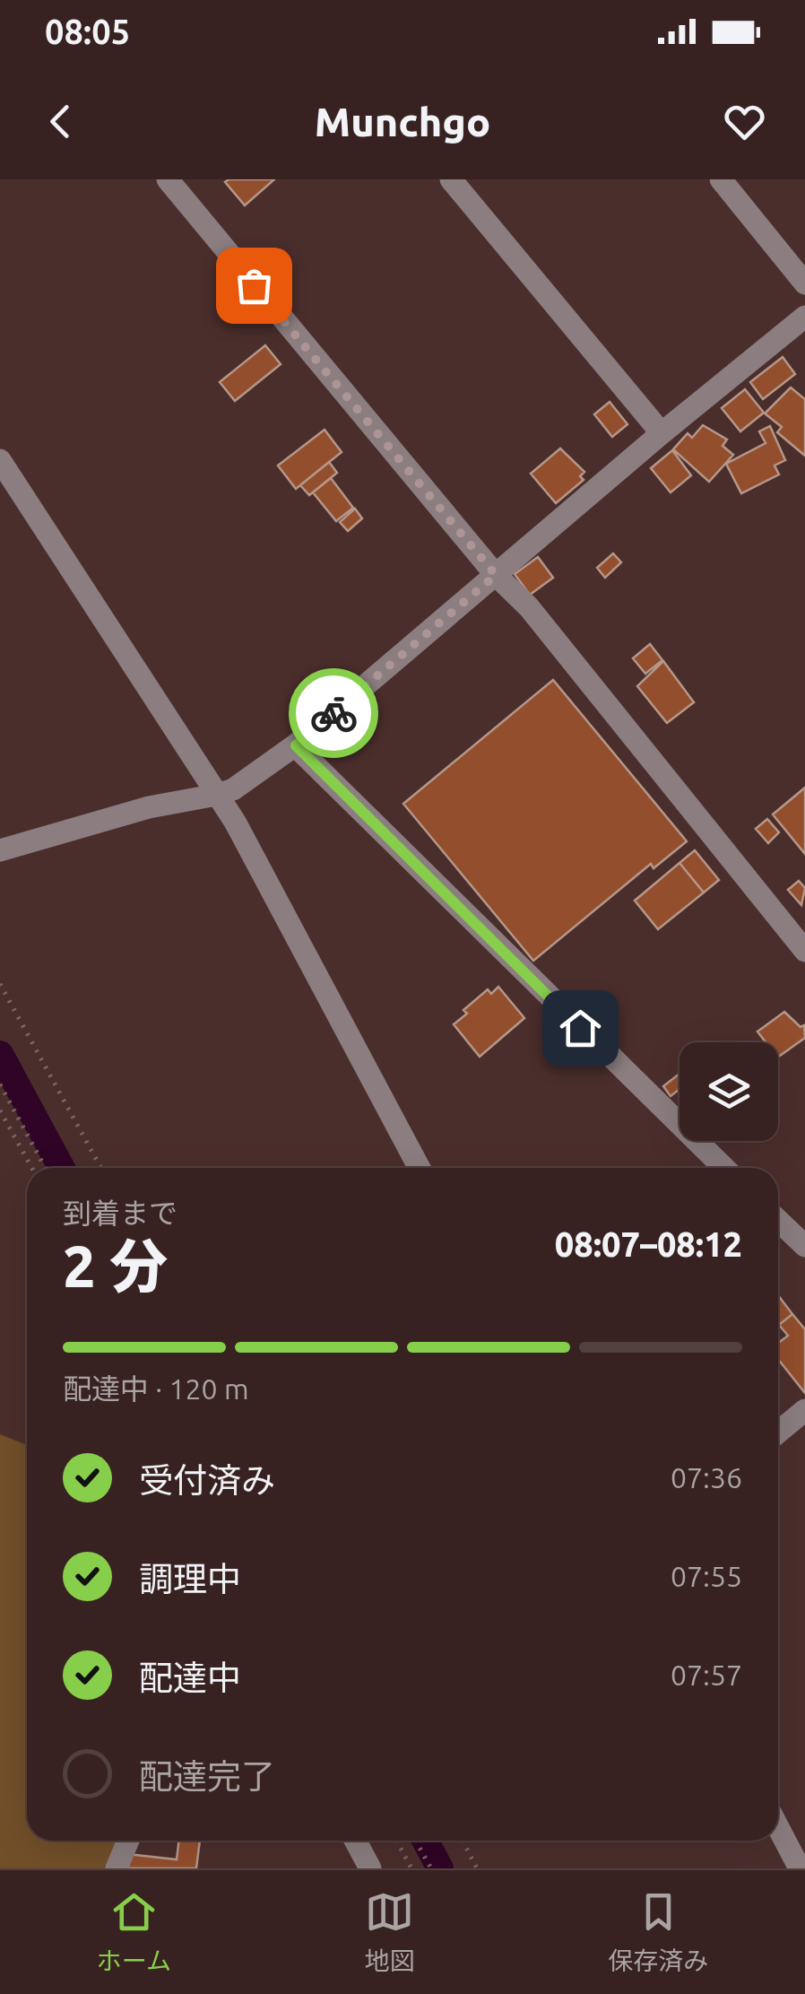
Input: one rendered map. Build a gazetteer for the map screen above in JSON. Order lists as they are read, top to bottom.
{
  "page": {
    "status": "08:05",
    "header": "Munchgo",
    "heading": ["2 分", "到着まで", "08:07–08:12"],
    "bar": "配達中 · 120 m",
    "list": [
      ["受付済み", "07:36"],
      ["調理中", "07:55"],
      ["配達中", "07:57"],
      "配達完了"
    ],
    "tabs": ["ホーム", "地図", "保存済み"]
  }
}
